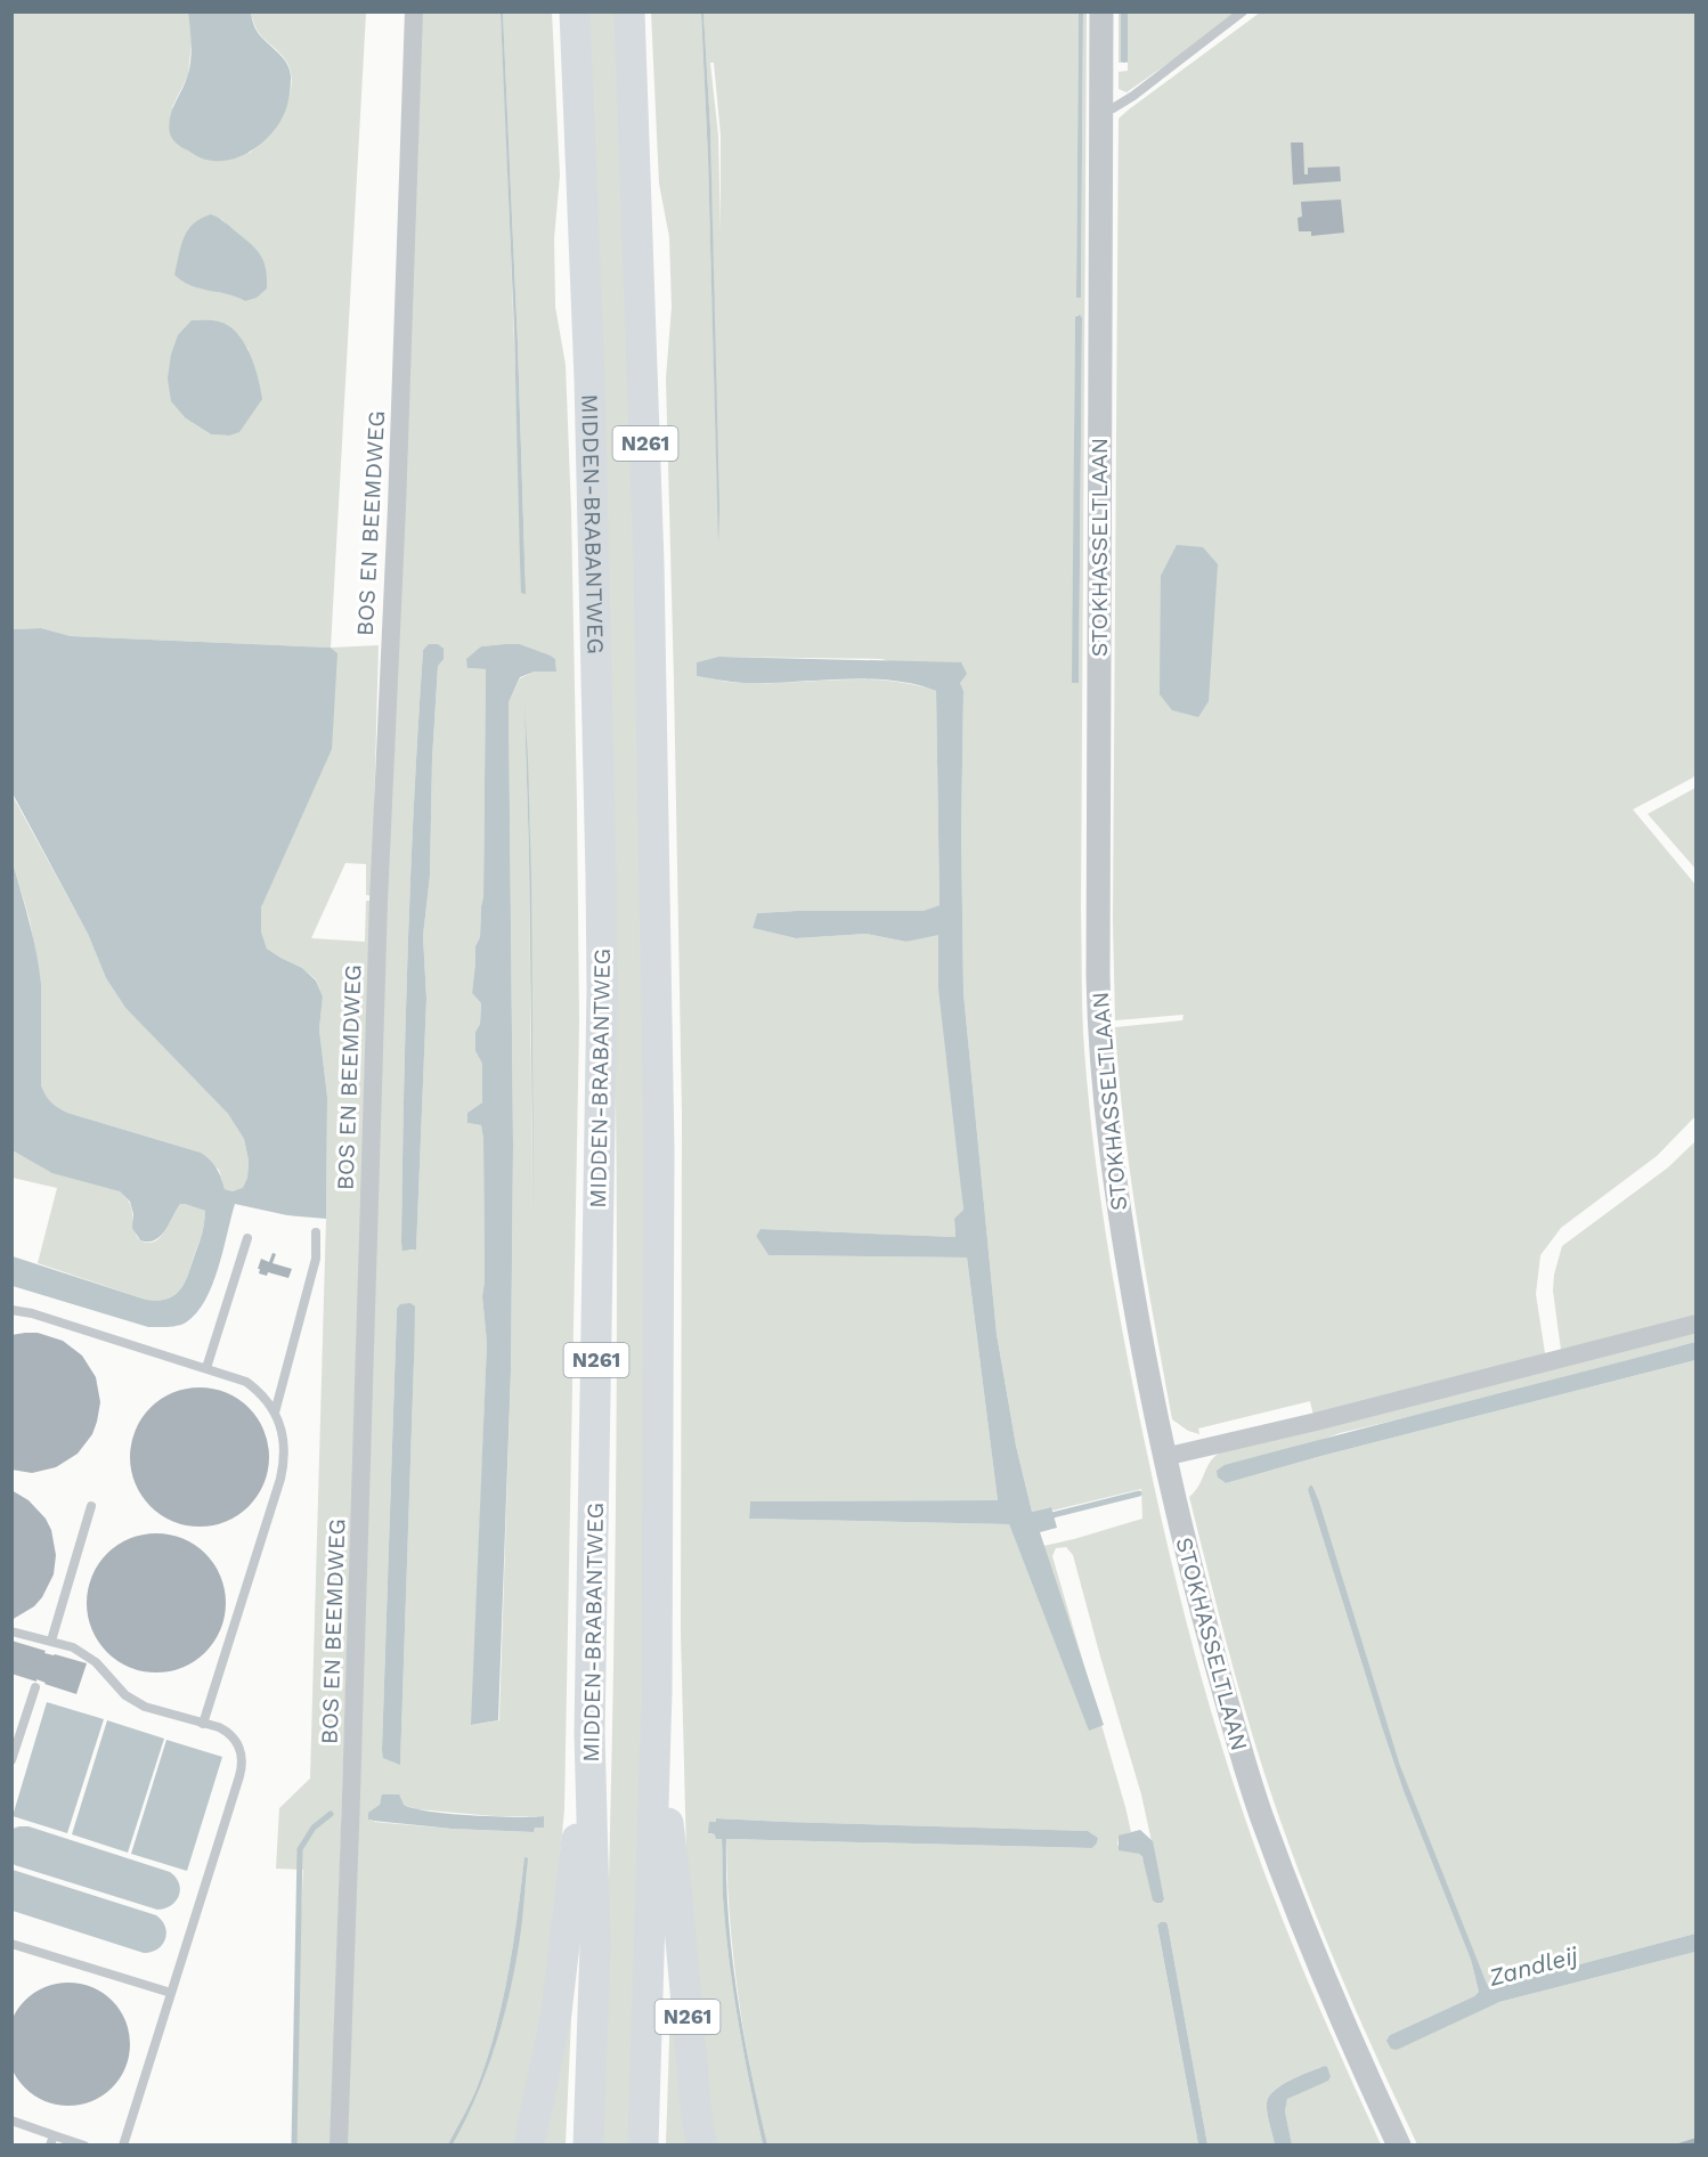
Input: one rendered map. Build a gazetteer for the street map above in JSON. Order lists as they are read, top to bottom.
{
  "streets": {
    "highway": ["N261", "MIDDEN-BRABANTWEG"],
    "street": ["BOS EN BEEMDWEG", "STOKHASSELTLAAN"]
  },
  "crossings": [
    ["N261", "MIDDEN-BRABANTWEG"]
  ],
  "water": ["Zandleij"]
}
